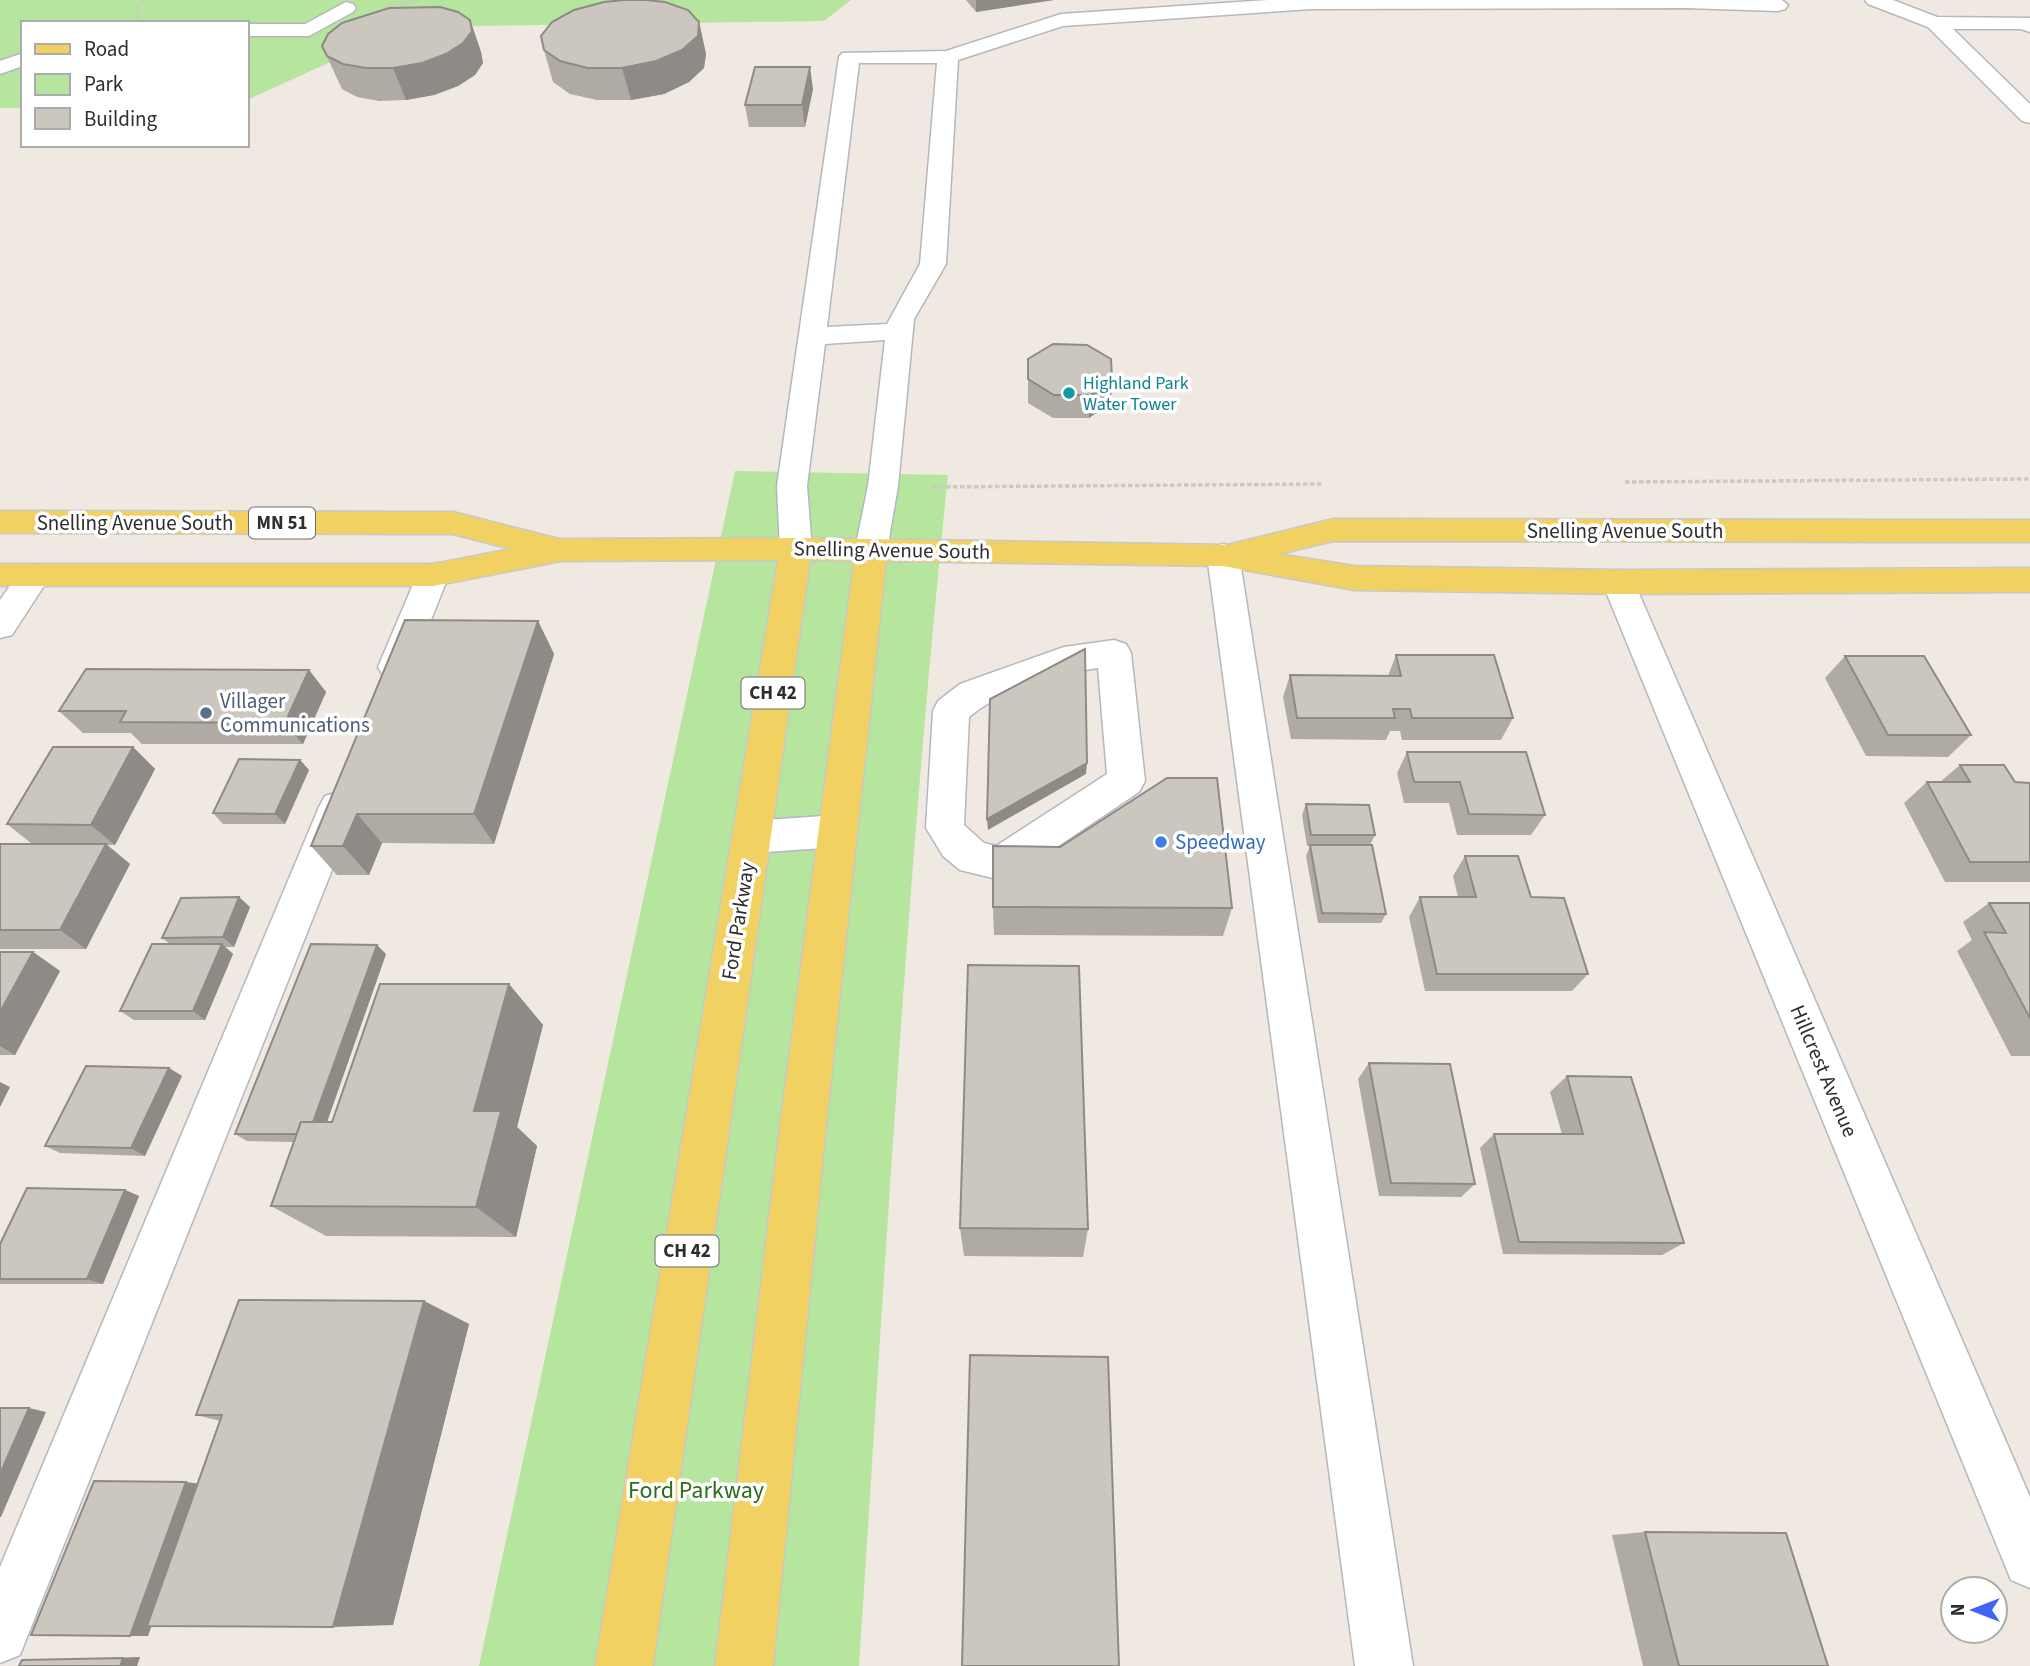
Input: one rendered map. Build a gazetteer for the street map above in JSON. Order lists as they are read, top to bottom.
{
  "streets": {
    "main road": [
      "Snelling Avenue South",
      "MN 51",
      "CH 42",
      "Ford Parkway"
    ],
    "street": ["Hillcrest Avenue"]
  },
  "crossings": [
    ["Snelling Avenue South", "Ford Parkway"],
    ["Snelling Avenue South", "Hillcrest Avenue"]
  ],
  "parks": ["Ford Parkway"],
  "places": ["Highland Park Water Tower", "Villager Communications", "Speedway"],
  "legend": ["Road", "Park", "Building"],
  "north": "left"
}
